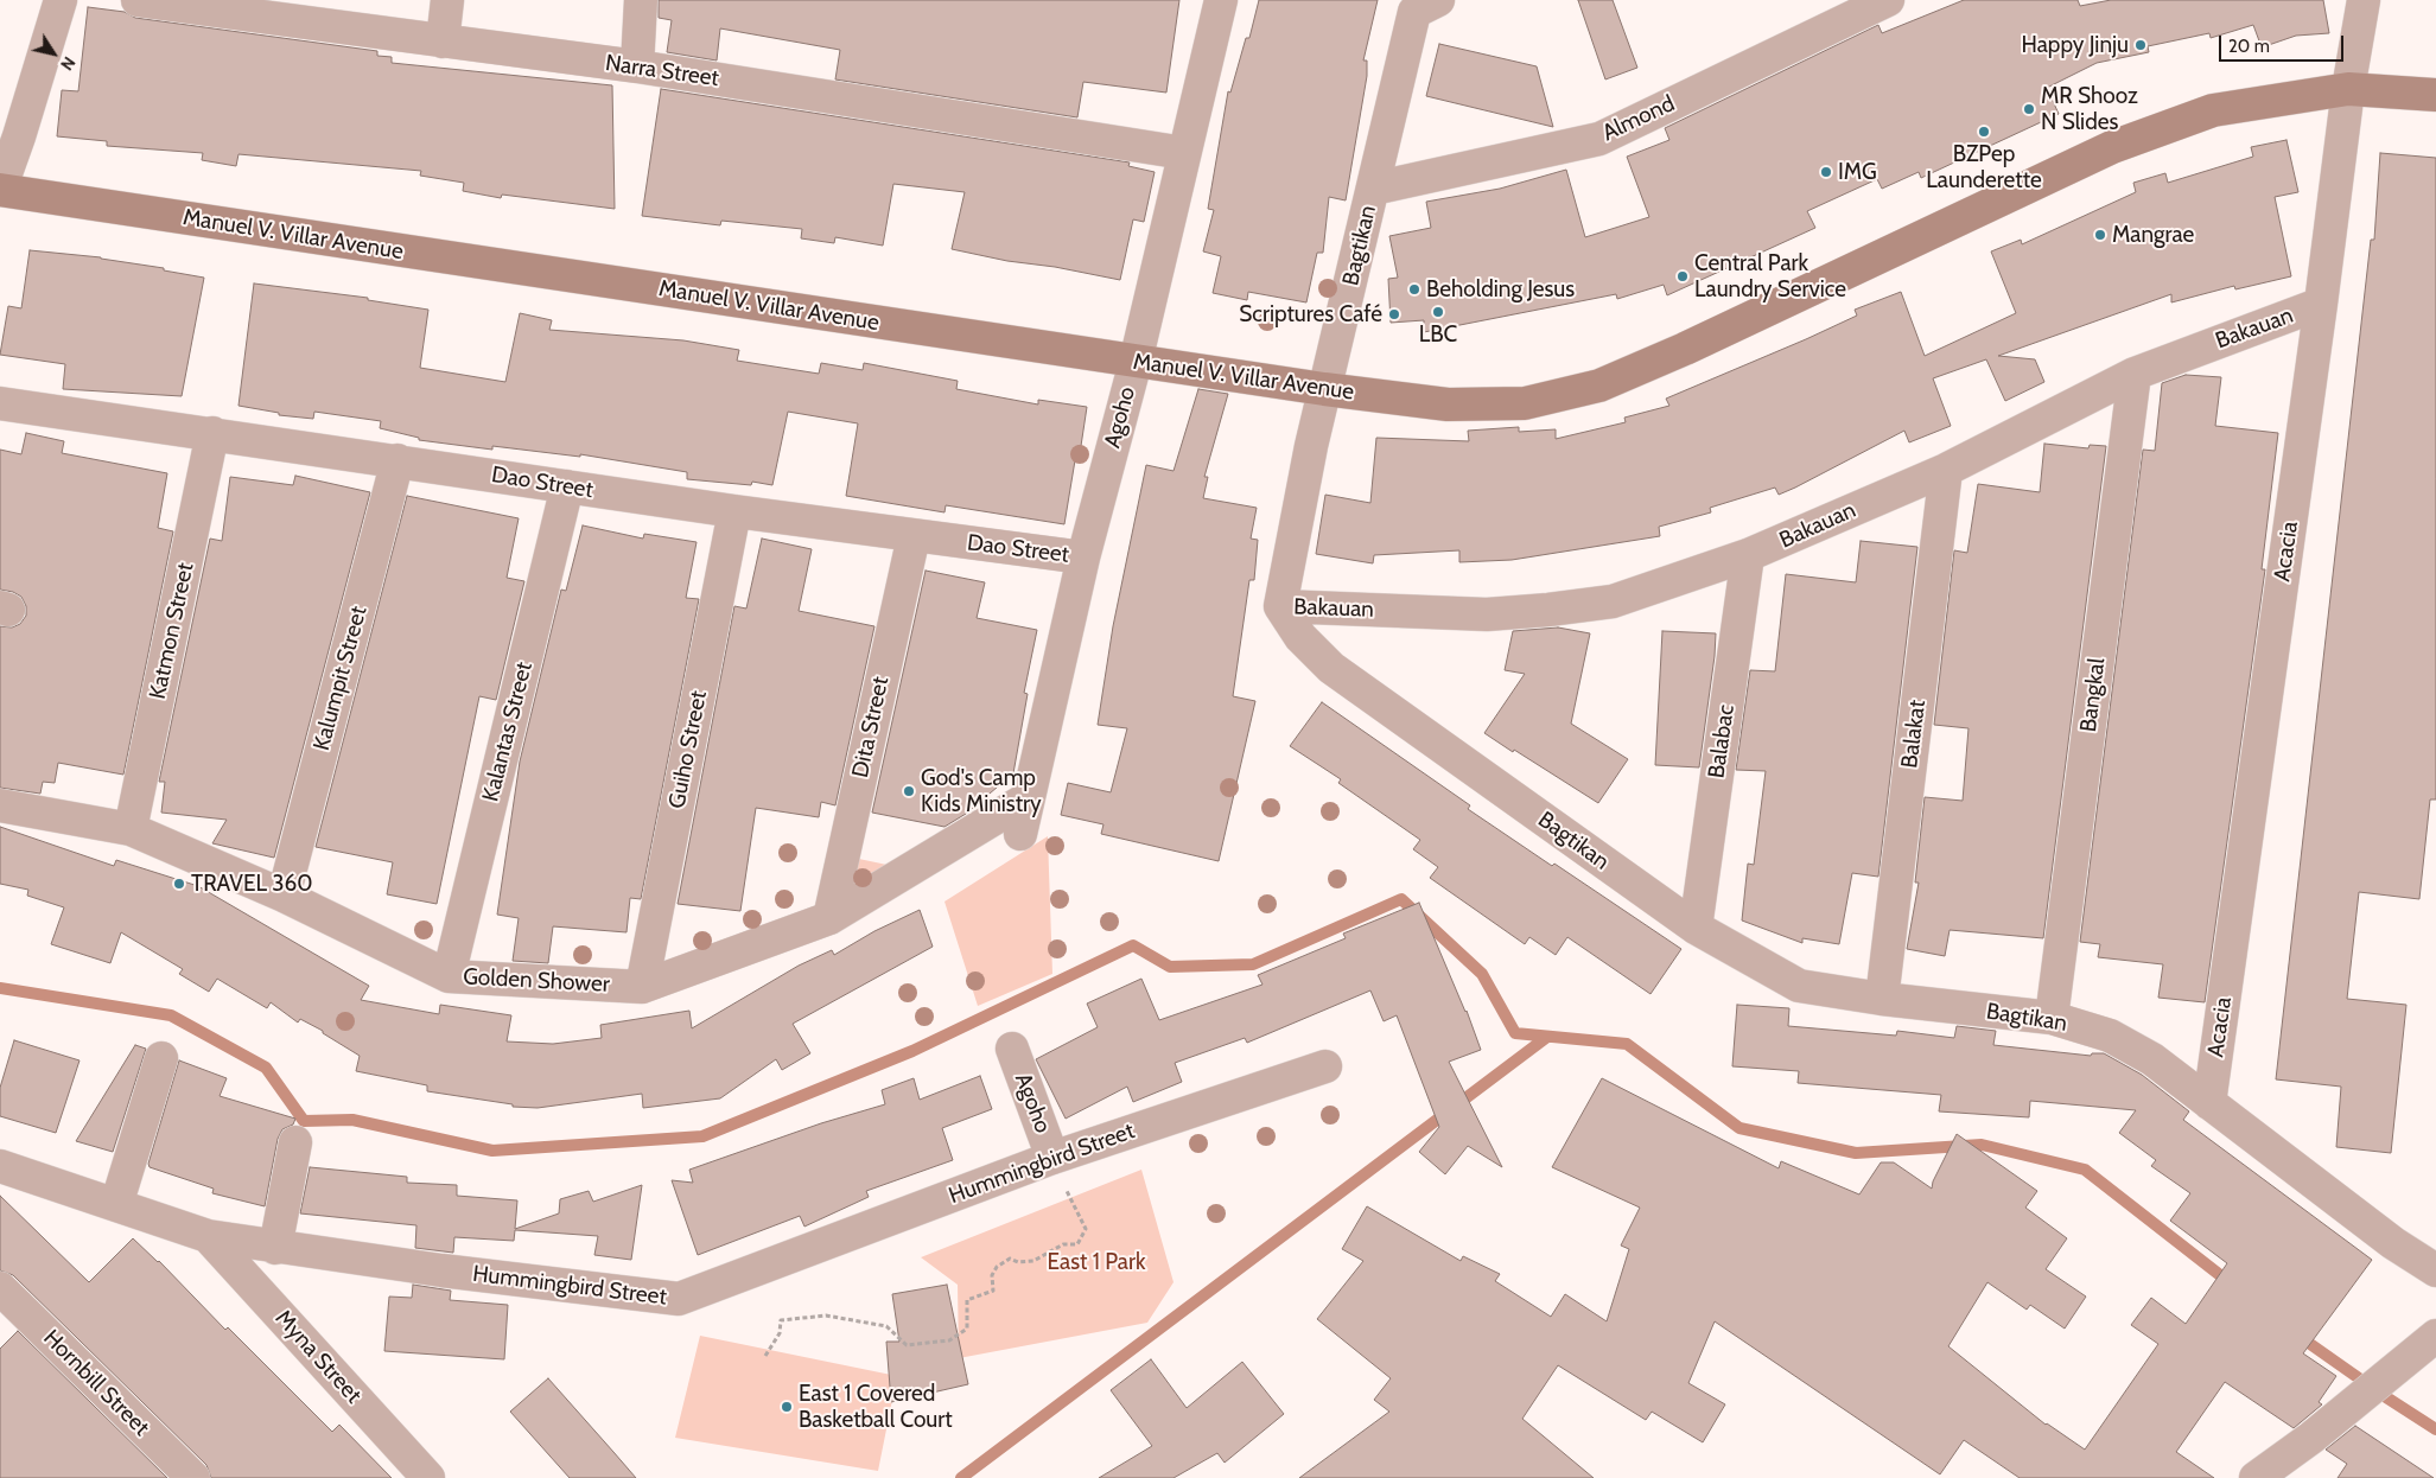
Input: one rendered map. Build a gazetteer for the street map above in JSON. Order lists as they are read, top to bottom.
{
  "streets": {
    "street": [
      "Narra Street",
      "Almond",
      "Manuel V. Villar Avenue",
      "Bagtikan",
      "Bakauan",
      "Agoho",
      "Dao Street",
      "Acacia",
      "Katmon Street",
      "Kalumpit Street",
      "Bangkal",
      "Dita Street",
      "Kalantas Street",
      "Balakat",
      "Balabac",
      "Guiho Street",
      "Golden Shower",
      "Hummingbird Street",
      "Myna Street",
      "Hornbill Street"
    ]
  },
  "crossings": [
    ["Narra Street", "Agoho"],
    ["Almond", "Bagtikan"],
    ["Manuel V. Villar Avenue", "Bagtikan"],
    ["Manuel V. Villar Avenue", "Agoho"],
    ["Manuel V. Villar Avenue", "Acacia"],
    ["Bagtikan", "Bakauan"],
    ["Bagtikan", "Acacia"],
    ["Bagtikan", "Bangkal"],
    ["Bagtikan", "Balakat"],
    ["Bagtikan", "Balabac"],
    ["Bakauan", "Acacia"],
    ["Bakauan", "Bangkal"],
    ["Bakauan", "Balakat"],
    ["Bakauan", "Balabac"],
    ["Agoho", "Dao Street"],
    ["Agoho", "Golden Shower"],
    ["Agoho", "Hummingbird Street"],
    ["Dao Street", "Katmon Street"],
    ["Dao Street", "Kalumpit Street"],
    ["Dao Street", "Dita Street"],
    ["Dao Street", "Kalantas Street"],
    ["Dao Street", "Guiho Street"],
    ["Katmon Street", "Golden Shower"],
    ["Kalumpit Street", "Golden Shower"],
    ["Dita Street", "Golden Shower"],
    ["Kalantas Street", "Golden Shower"],
    ["Guiho Street", "Golden Shower"],
    ["Hummingbird Street", "Myna Street"]
  ],
  "parks": ["East 1 Park"],
  "places": [
    "Happy Jinju",
    "MR Shooz N Slides",
    "BZPep Launderette",
    "IMG",
    "Mangrae",
    "Central Park Laundry Service",
    "Beholding Jesus",
    "LBC",
    "Scriptures Café",
    "God's Camp Kids Ministry",
    "TRAVEL 360",
    "East 1 Covered Basketball Court"
  ],
  "scale_bar": "20 m",
  "north": "bottom right"
}
